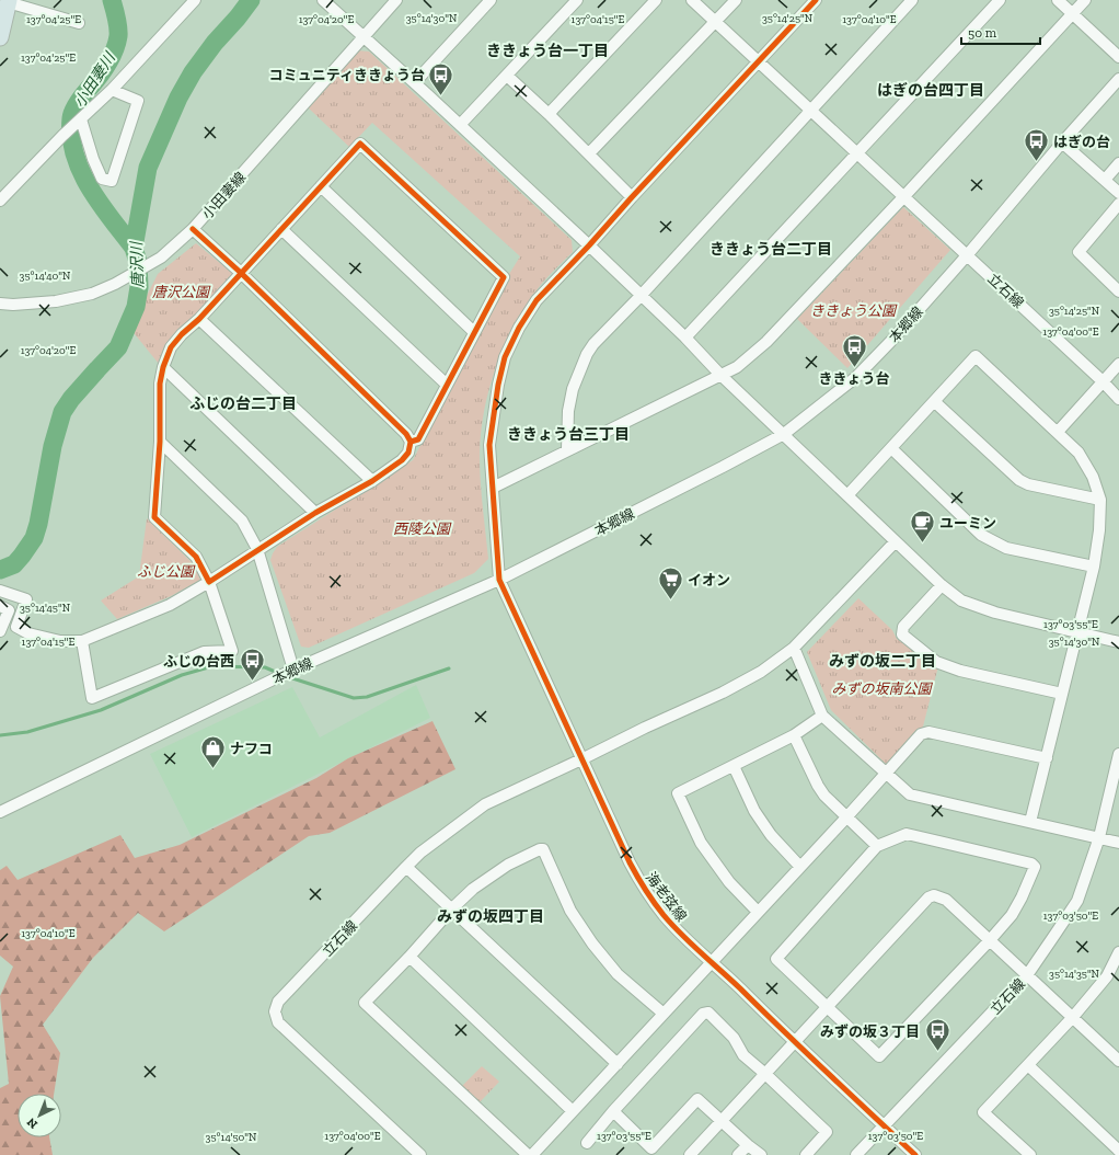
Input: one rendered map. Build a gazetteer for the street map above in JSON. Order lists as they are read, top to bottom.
{
  "streets": {
    "street": [
      "小田妻線",
      "立石線",
      "本郷線",
      "海老弦線"
    ]
  },
  "crossings": [
    ["立石線", "本郷線"],
    ["立石線", "海老弦線"],
    ["本郷線", "海老弦線"]
  ],
  "districts": [
    "ききょう台一丁目",
    "はぎの台四丁目",
    "ききょう台二丁目",
    "ふじの台二丁目",
    "ききょう台三丁目",
    "みずの坂二丁目",
    "みずの坂四丁目"
  ],
  "water": ["小田妻川", "唐沢川"],
  "parks": [
    "唐沢公園",
    "ききょう公園",
    "西陵公園",
    "ふじ公園",
    "みずの坂南公園"
  ],
  "places": {
    "bus stop": [
      "コミュニティききょう台",
      "はぎの台",
      "ききょう台",
      "ふじの台西",
      "みずの坂３丁目"
    ],
    "cafe": ["ユーミン"],
    "supermarket": ["イオン"],
    "shop": ["ナフコ"]
  },
  "scale_bar": "50 m",
  "north": "bottom left",
  "coordinates": [
    "35°14'30\"N",
    "35°14'25\"N",
    "137°04'10\"E",
    "137°04'25\"E",
    "137°04'20\"E",
    "137°04'15\"E",
    "35°14'40\"N",
    "137°04'00\"E",
    "35°14'45\"N",
    "137°03'55\"E",
    "137°03'50\"E",
    "35°14'35\"N",
    "35°14'50\"N"
  ]
}
